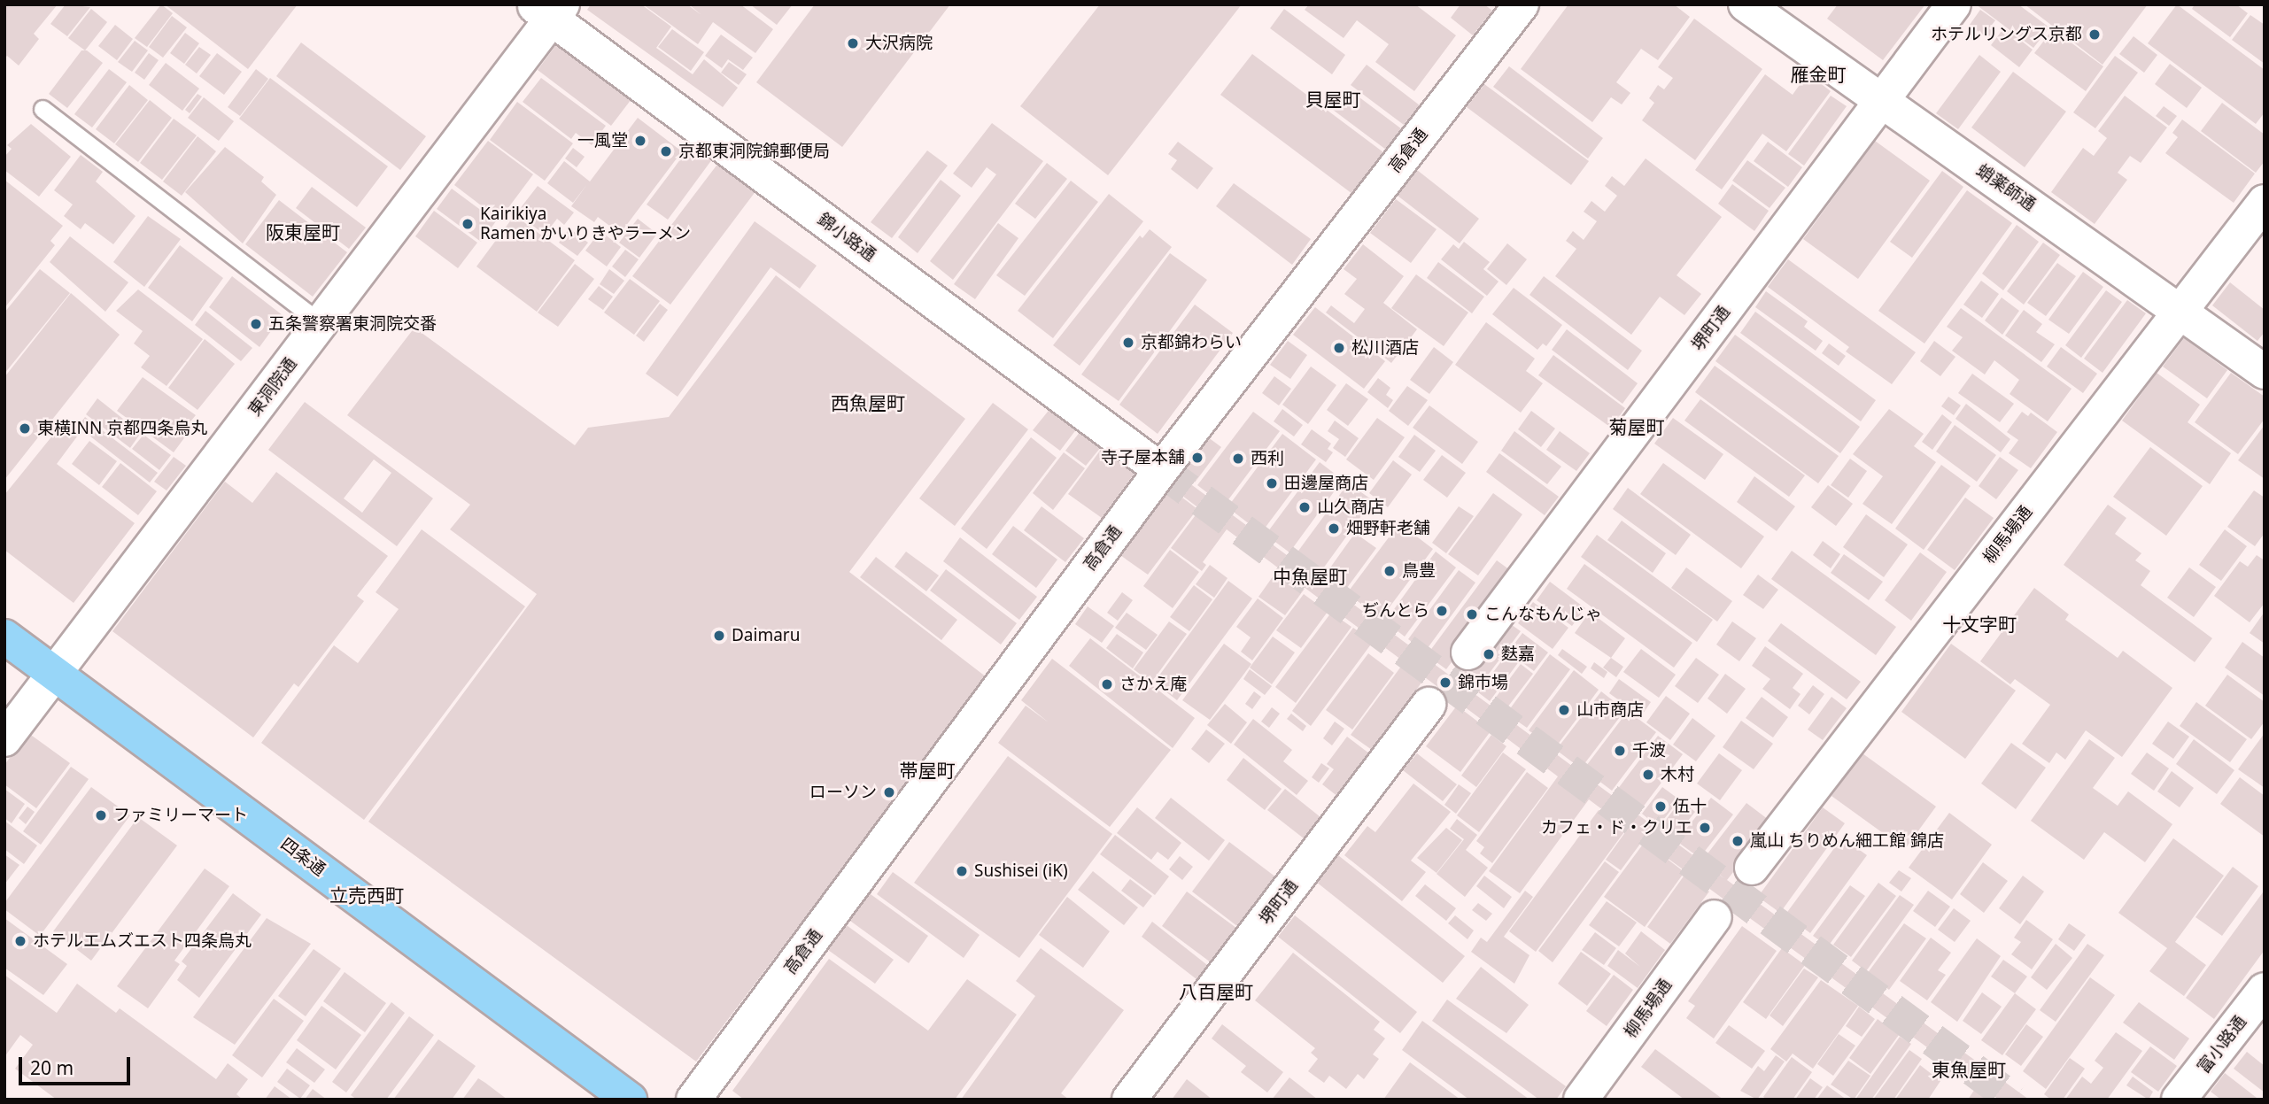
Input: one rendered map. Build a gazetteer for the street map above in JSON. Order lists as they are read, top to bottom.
{
  "streets": {
    "main road": ["四条通"],
    "street": [
      "高倉通",
      "蛸薬師通",
      "錦小路通",
      "堺町通",
      "東洞院通",
      "柳馬場通",
      "富小路通"
    ]
  },
  "crossings": [
    ["高倉通", "錦小路通"],
    ["蛸薬師通", "堺町通"],
    ["蛸薬師通", "柳馬場通"],
    ["錦小路通", "東洞院通"],
    ["東洞院通", "四条通"]
  ],
  "districts": [
    "雁金町",
    "貝屋町",
    "阪東屋町",
    "西魚屋町",
    "菊屋町",
    "中魚屋町",
    "十文字町",
    "帯屋町",
    "立売西町",
    "八百屋町",
    "東魚屋町"
  ],
  "places": [
    "ホテルリングス京都",
    "大沢病院",
    "一風堂",
    "京都東洞院錦郵便局",
    "Kairikiya Ramen かいりきやラーメン",
    "五条警察署東洞院交番",
    "京都錦わらい",
    "松川酒店",
    "東横INN 京都四条烏丸",
    "寺子屋本舗",
    "西利",
    "田邊屋商店",
    "山久商店",
    "畑野軒老舗",
    "鳥豊",
    "ぢんとら",
    "こんなもんじゃ",
    "Daimaru",
    "麩嘉",
    "錦市場",
    "さかえ庵",
    "山市商店",
    "千波",
    "木村",
    "ローソン",
    "伍十",
    "ファミリーマート",
    "カフェ・ド・クリエ",
    "嵐山 ちりめん細工館 錦店",
    "Sushisei (iK)",
    "ホテルエムズエスト四条烏丸"
  ],
  "scale_bar": "20 m"
}
